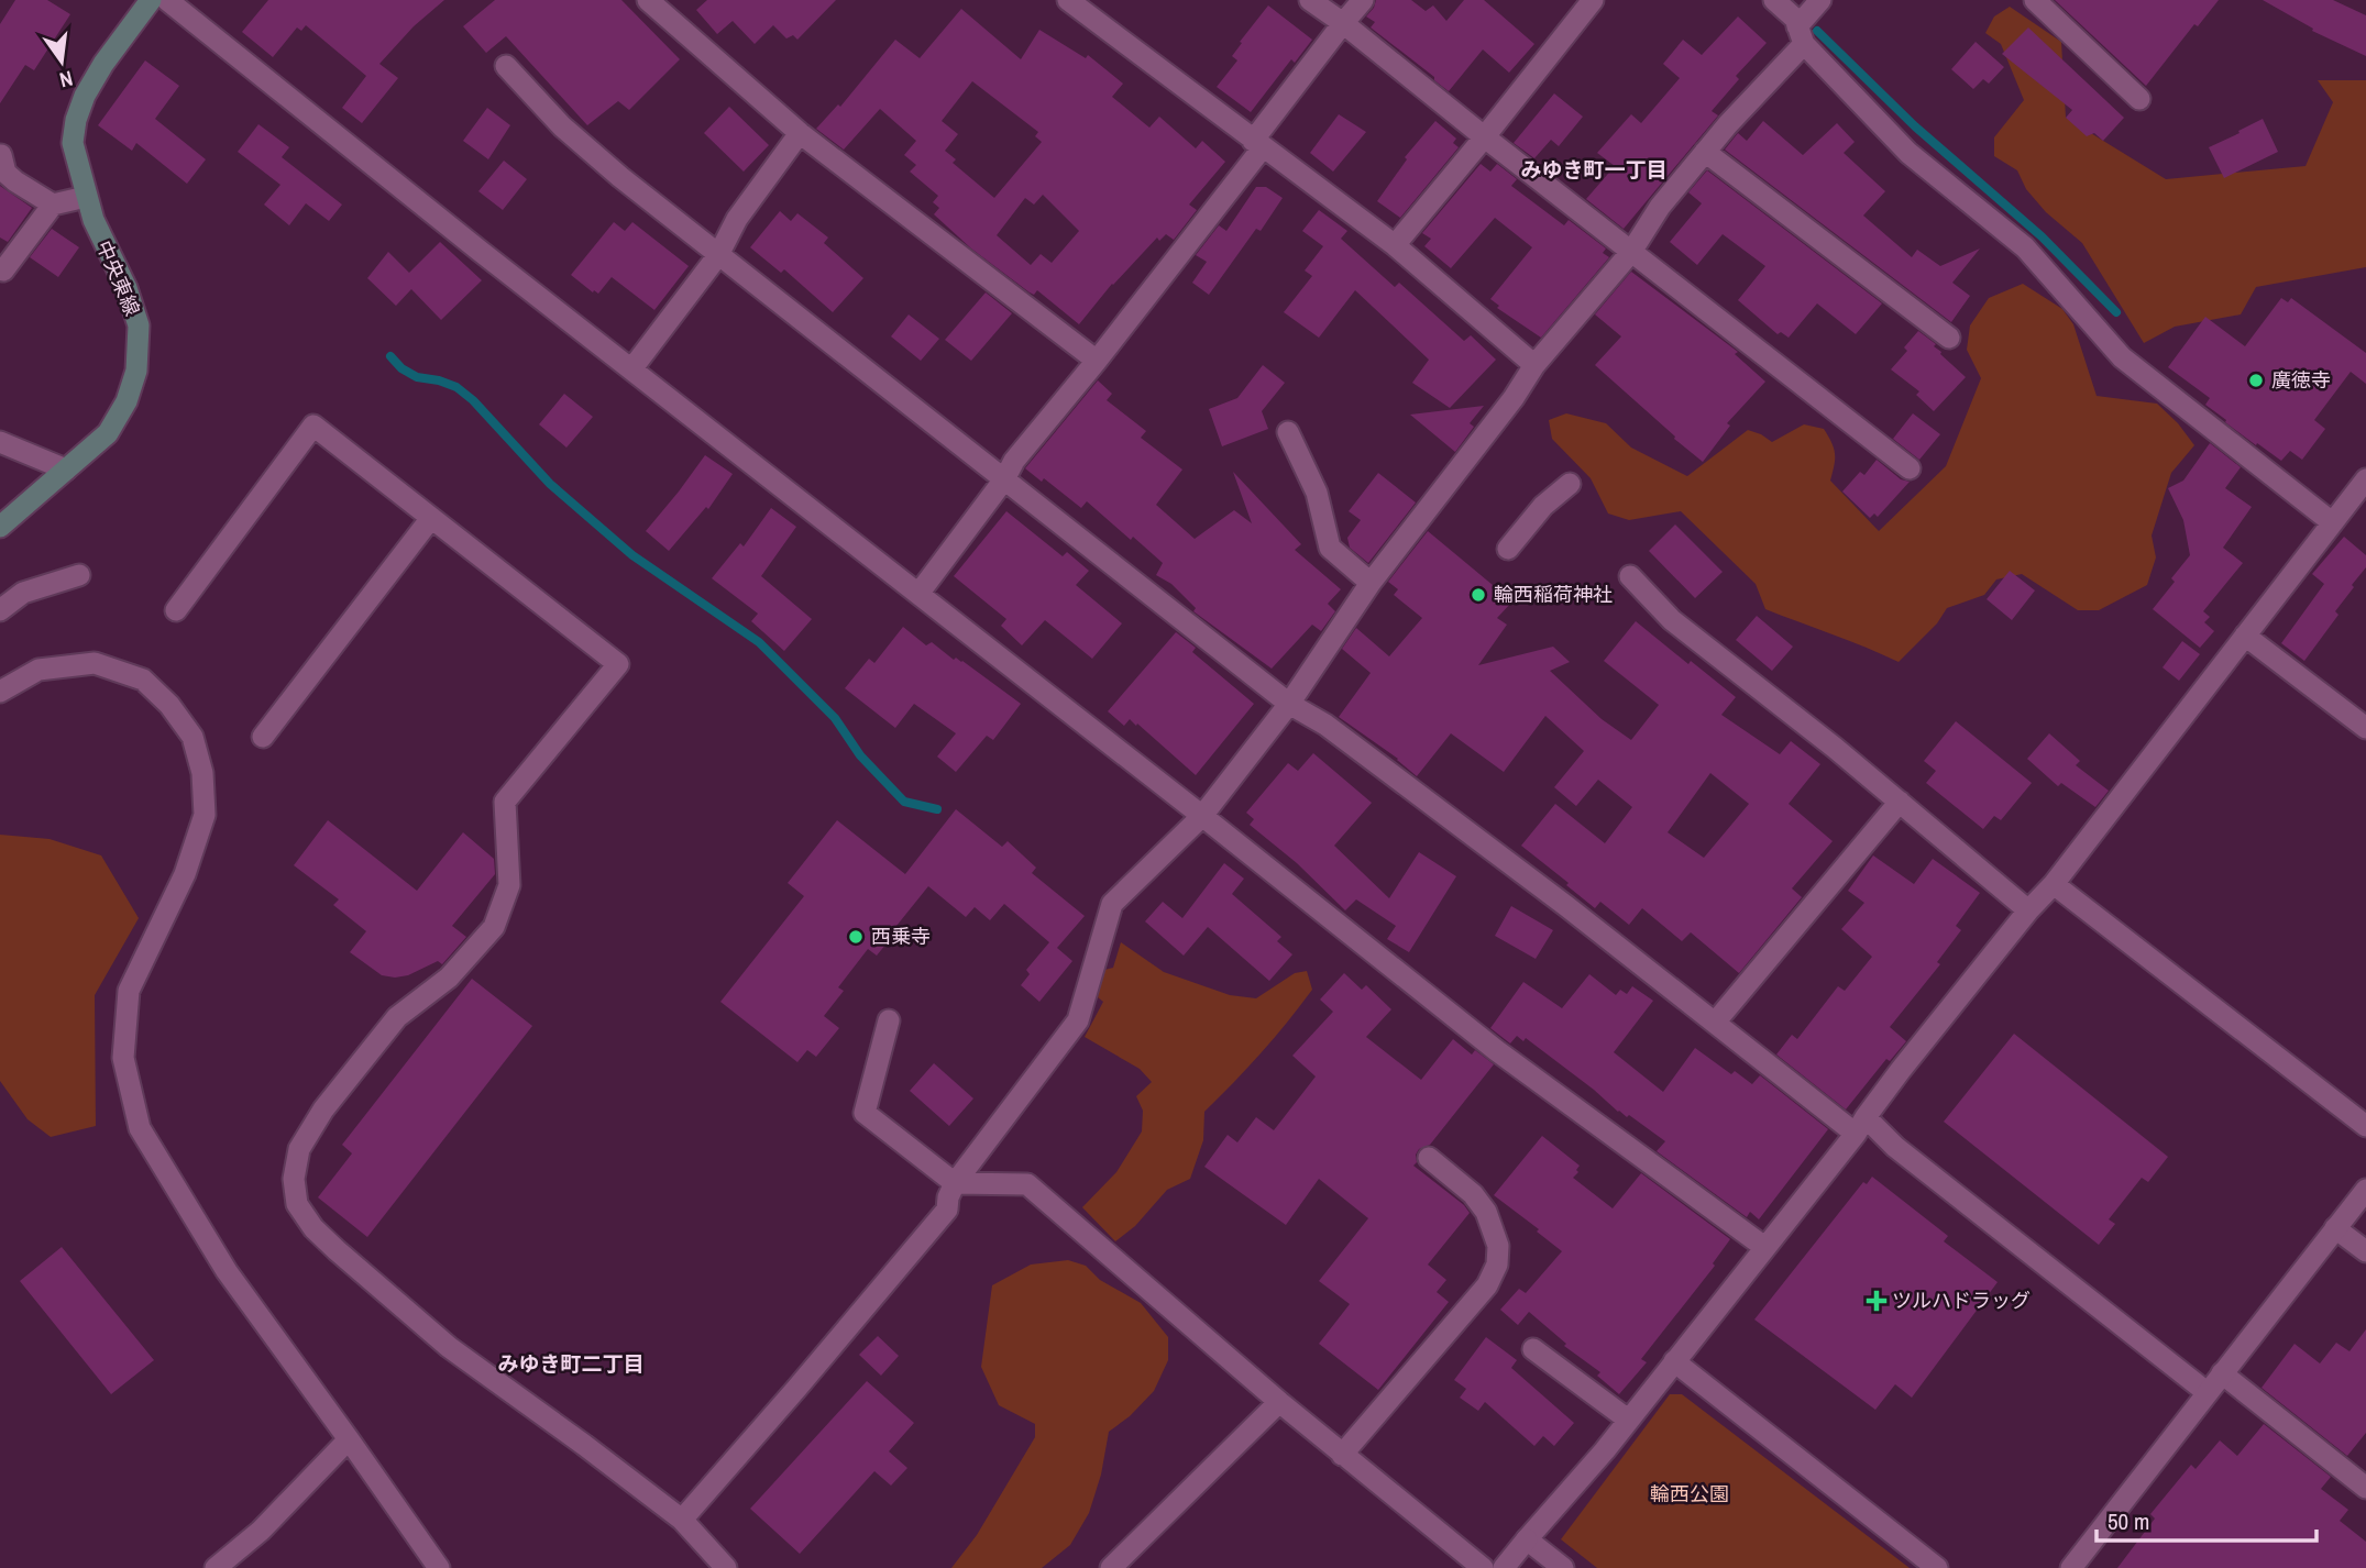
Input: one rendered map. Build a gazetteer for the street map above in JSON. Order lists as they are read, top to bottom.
{
  "streets": {
    "main road": ["中央東線"]
  },
  "districts": ["みゆき町一丁目", "みゆき町二丁目"],
  "parks": ["輪西公園"],
  "places": {
    "other": ["廣徳寺", "輪西稲荷神社", "西乗寺"],
    "health": ["ツルハドラッグ"]
  },
  "scale_bar": "50 m",
  "north": "bottom"
}
